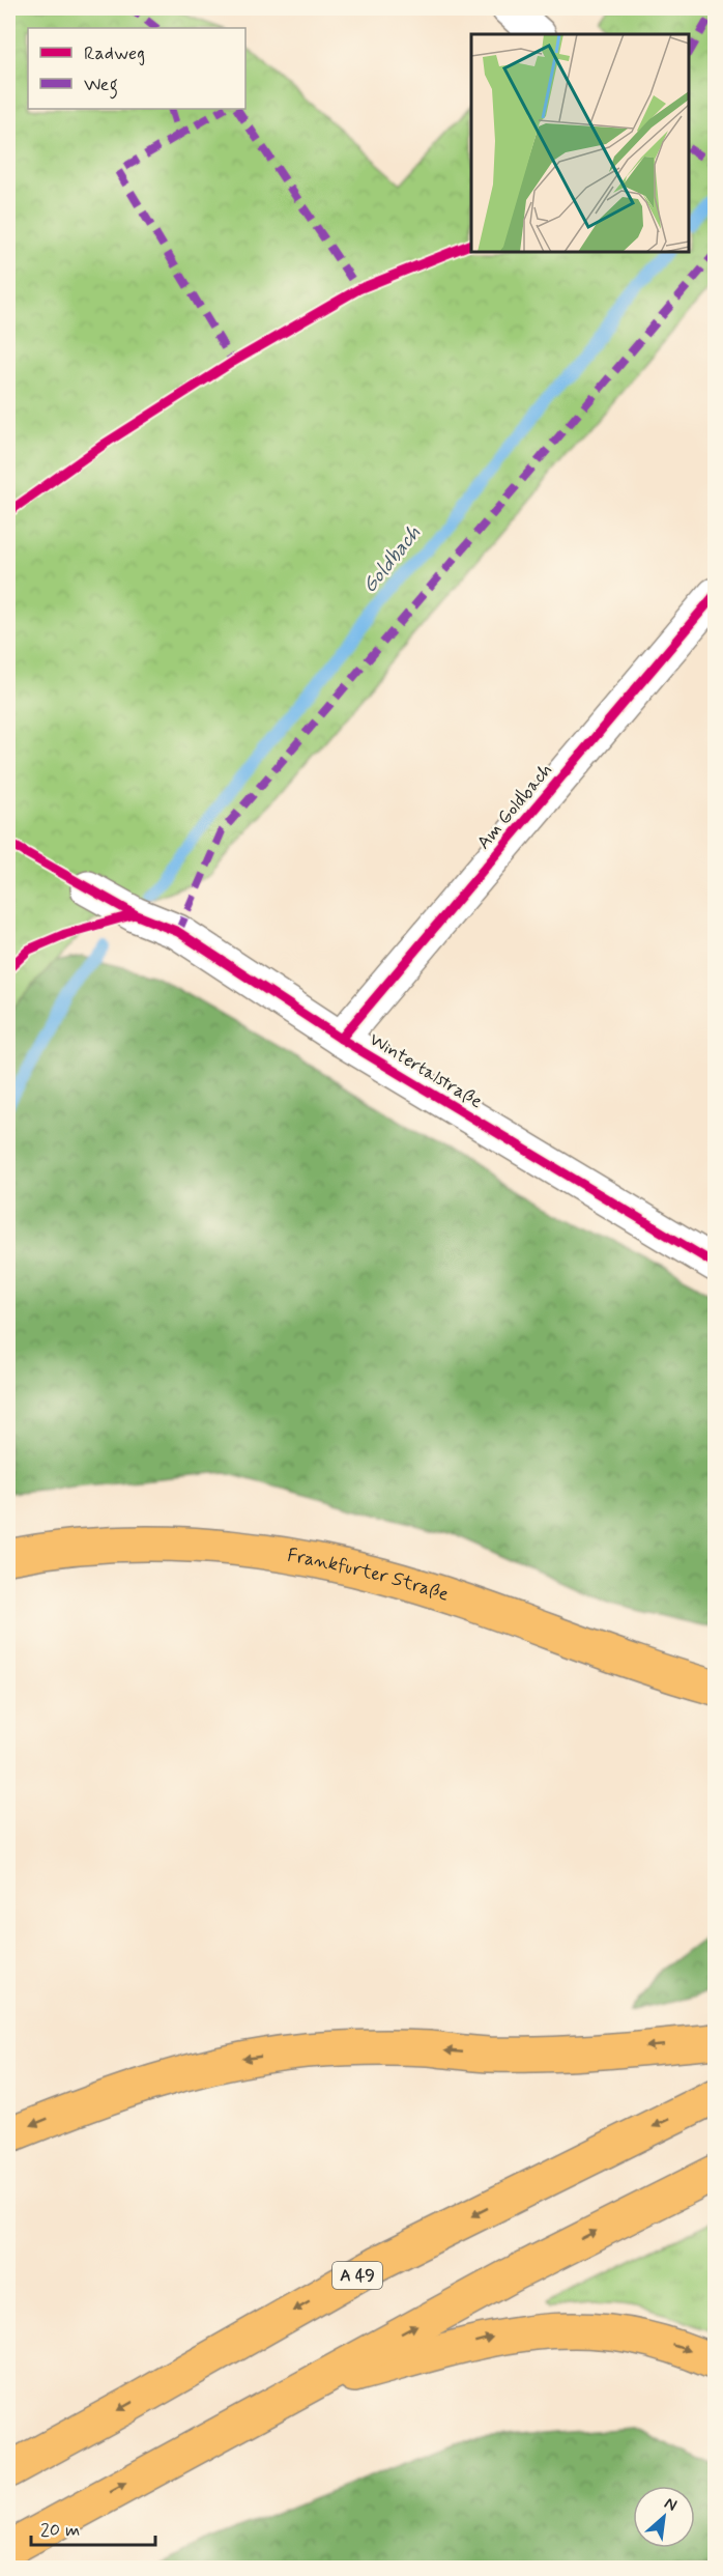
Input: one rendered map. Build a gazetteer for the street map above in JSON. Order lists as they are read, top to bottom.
{
  "streets": {
    "main road": ["Frankfurter Straße", "A 49"],
    "street": ["Am Goldbach", "Wintertalstraße"]
  },
  "crossings": [
    ["Am Goldbach", "Wintertalstraße"]
  ],
  "water": ["Goldbach"],
  "legend": ["Radweg", "Weg"],
  "scale_bar": "20 m",
  "north": "top right"
}
